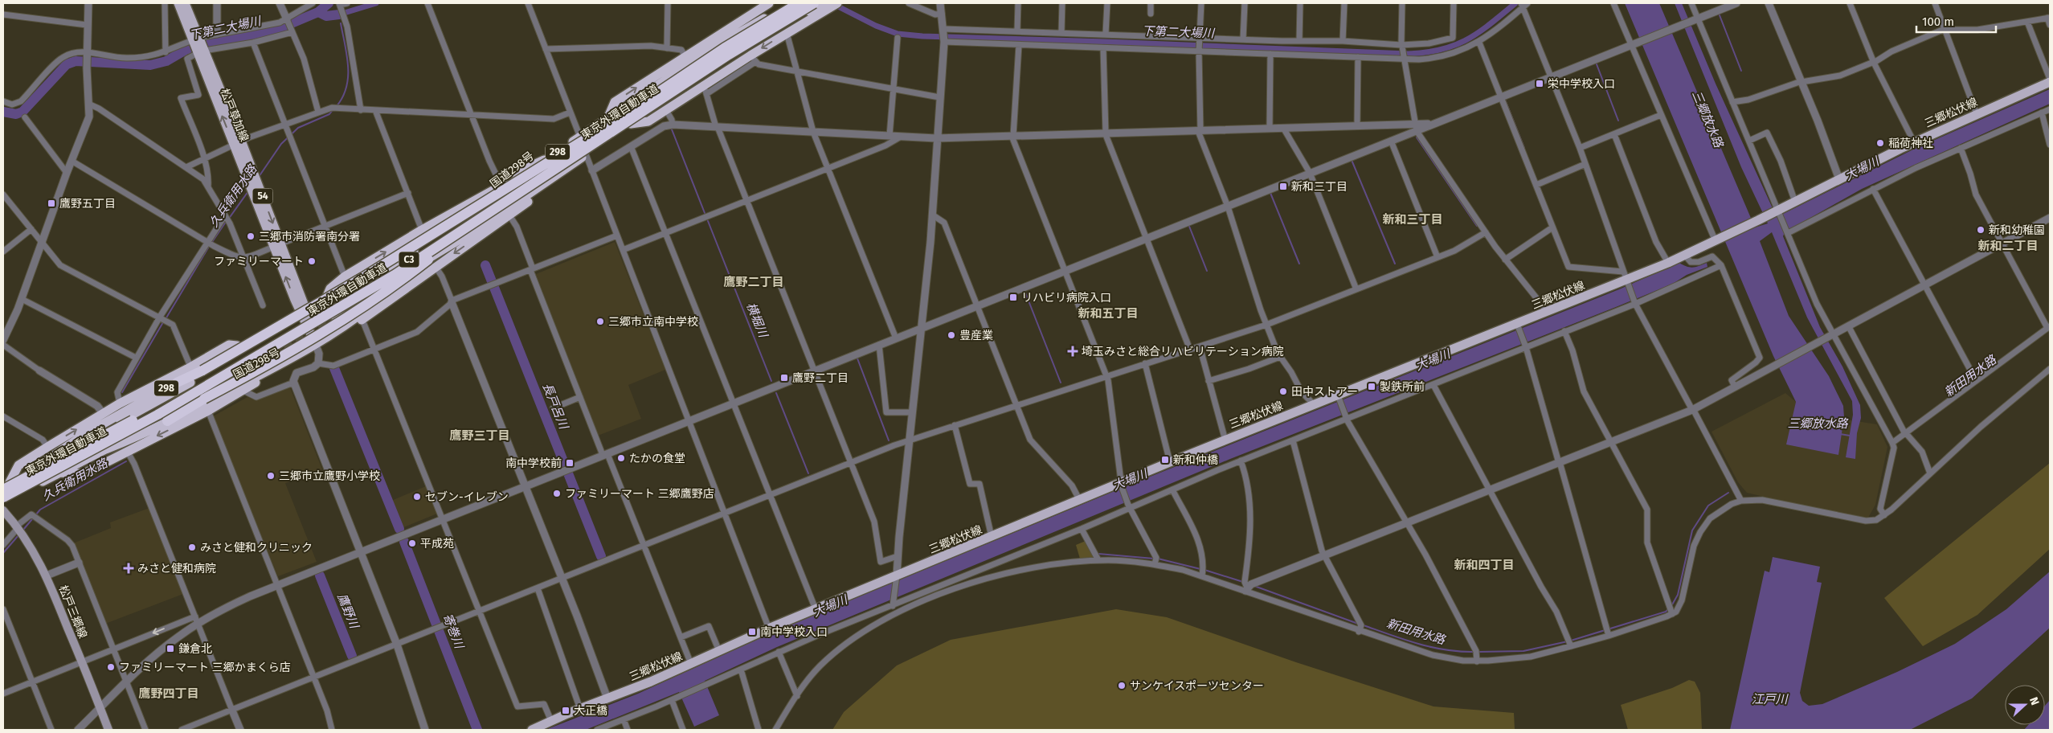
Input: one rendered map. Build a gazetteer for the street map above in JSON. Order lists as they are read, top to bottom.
{
  "streets": {
    "highway": [
      "東京外環自動車道",
      "298",
      "国道298号",
      "C3"
    ],
    "main road": [
      "三郷松伏線",
      "松戸草加線",
      "54",
      "松戸三郷線"
    ]
  },
  "crossings": [
    ["東京外環自動車道", "298"],
    ["東京外環自動車道", "国道298号"],
    ["松戸草加線", "298"],
    ["松戸草加線", "国道298号"],
    ["298", "国道298号"]
  ],
  "districts": [
    "新和三丁目",
    "新和二丁目",
    "鷹野二丁目",
    "新和五丁目",
    "鷹野三丁目",
    "新和四丁目",
    "鷹野四丁目"
  ],
  "water": [
    "下第二大場川",
    "三郷放水路",
    "大場川",
    "久兵衛用水路",
    "横堀川",
    "新田用水路",
    "長戸呂川",
    "鷹野川",
    "寄巻川",
    "江戸川"
  ],
  "places": {
    "transit": [
      "栄中学校入口",
      "新和三丁目",
      "鷹野五丁目",
      "リハビリ病院入口",
      "鷹野二丁目",
      "製鉄所前",
      "新和仲橋",
      "南中学校前",
      "南中学校入口",
      "鎌倉北",
      "大正橋"
    ],
    "other": [
      "稲荷神社",
      "新和幼稚園",
      "三郷市消防署南分署",
      "ファミリーマート",
      "三郷市立南中学校",
      "豊産業",
      "田中ストアー",
      "たかの食堂",
      "三郷市立鷹野小学校",
      "ファミリーマート 三郷鷹野店",
      "セブン-イレブン",
      "平成苑",
      "みさと健和クリニック",
      "ファミリーマート 三郷かまくら店",
      "サンケイスポーツセンター"
    ],
    "health": ["埼玉みさと総合リハビリテーション病院", "みさと健和病院"]
  },
  "scale_bar": "100 m",
  "north": "right"
}
